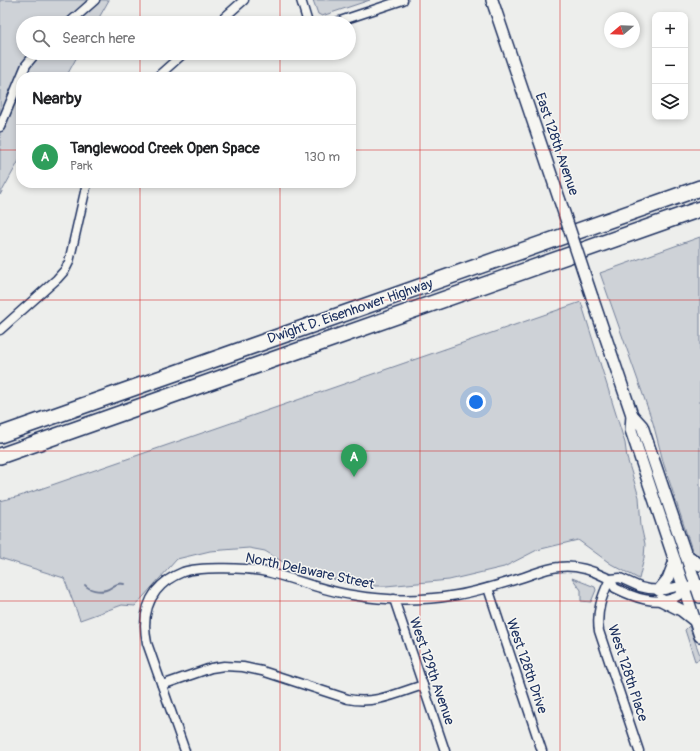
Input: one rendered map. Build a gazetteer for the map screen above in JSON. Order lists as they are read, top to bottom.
{
  "streets": {
    "highway": ["Dwight D. Eisenhower Highway"],
    "main road": ["East 128th Avenue"],
    "street": [
      "North Delaware Street",
      "West 128th Drive",
      "West 129th Avenue",
      "West 128th Place"
    ]
  },
  "crossings": [
    ["North Delaware Street", "West 128th Drive"],
    ["North Delaware Street", "West 129th Avenue"],
    ["North Delaware Street", "West 128th Place"]
  ],
  "north": "left",
  "page": {
    "map_buttons": ["+", "−"],
    "search": "Search here",
    "heading": "Nearby",
    "list": [
      {
        "mark": "A",
        "name": "Tanglewood Creek Open Space",
        "note": "Park",
        "value": "130 m"
      }
    ],
    "pins": "A"
  }
}
